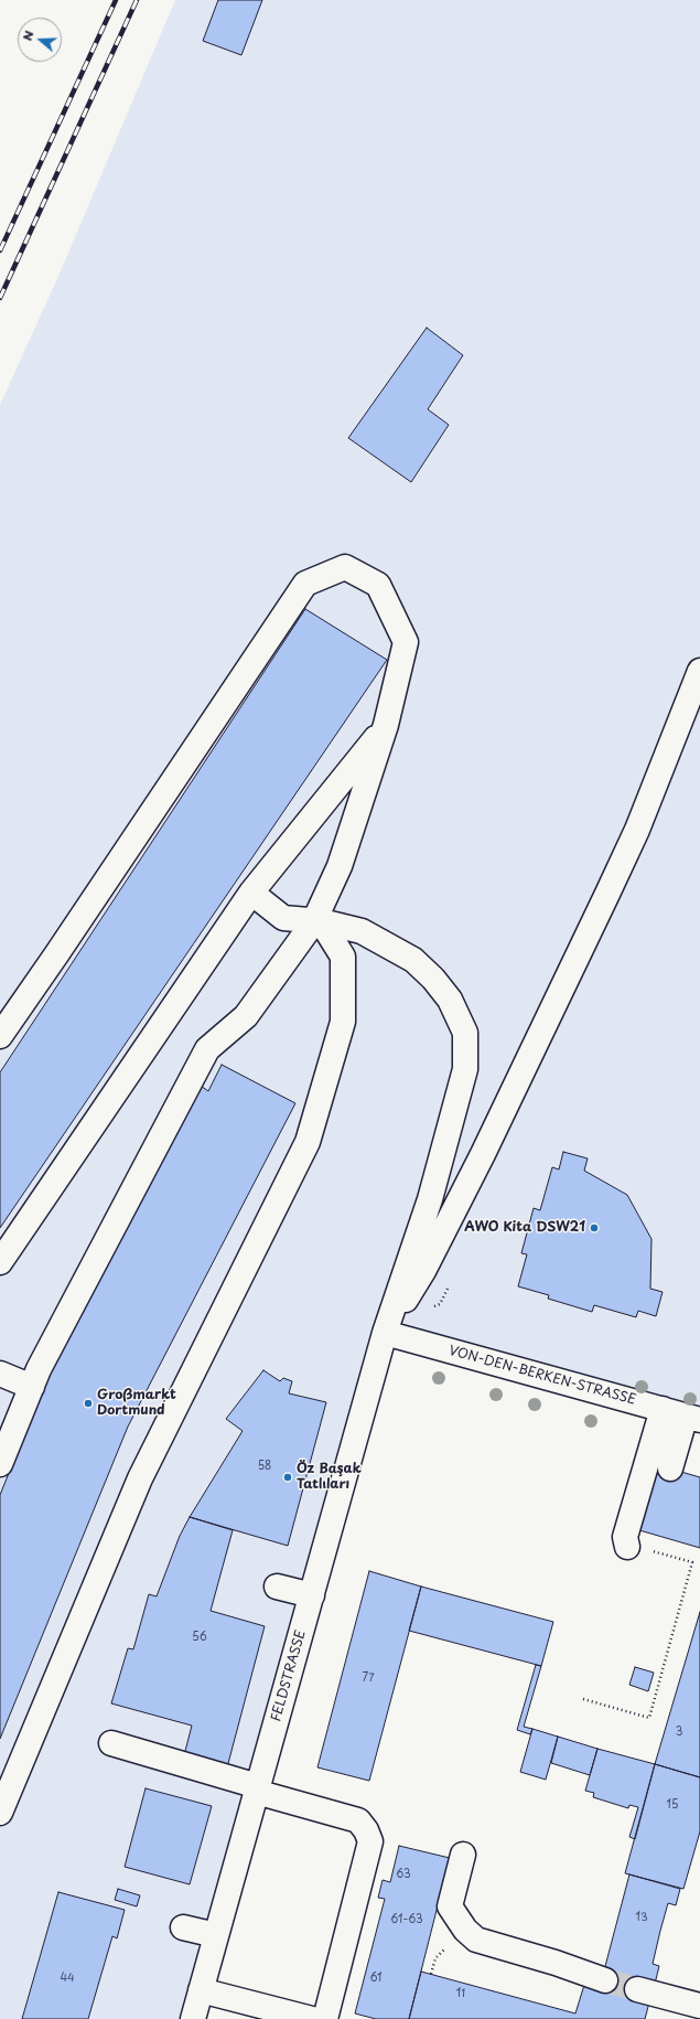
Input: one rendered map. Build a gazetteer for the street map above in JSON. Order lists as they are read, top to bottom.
{
  "streets": {
    "street": ["VON-DEN-BERKEN-STRASSE", "FELDSTRASSE"]
  },
  "crossings": [
    ["VON-DEN-BERKEN-STRASSE", "FELDSTRASSE"]
  ],
  "places": ["AWO Kita DSW21", "Großmarkt Dortmund", "Öz Başak Tatlıları"],
  "house_numbers": [
    "58",
    "56",
    "77",
    "3",
    "15",
    "63",
    "13",
    "61-63",
    "44",
    "61",
    "11"
  ],
  "north": "left"
}
